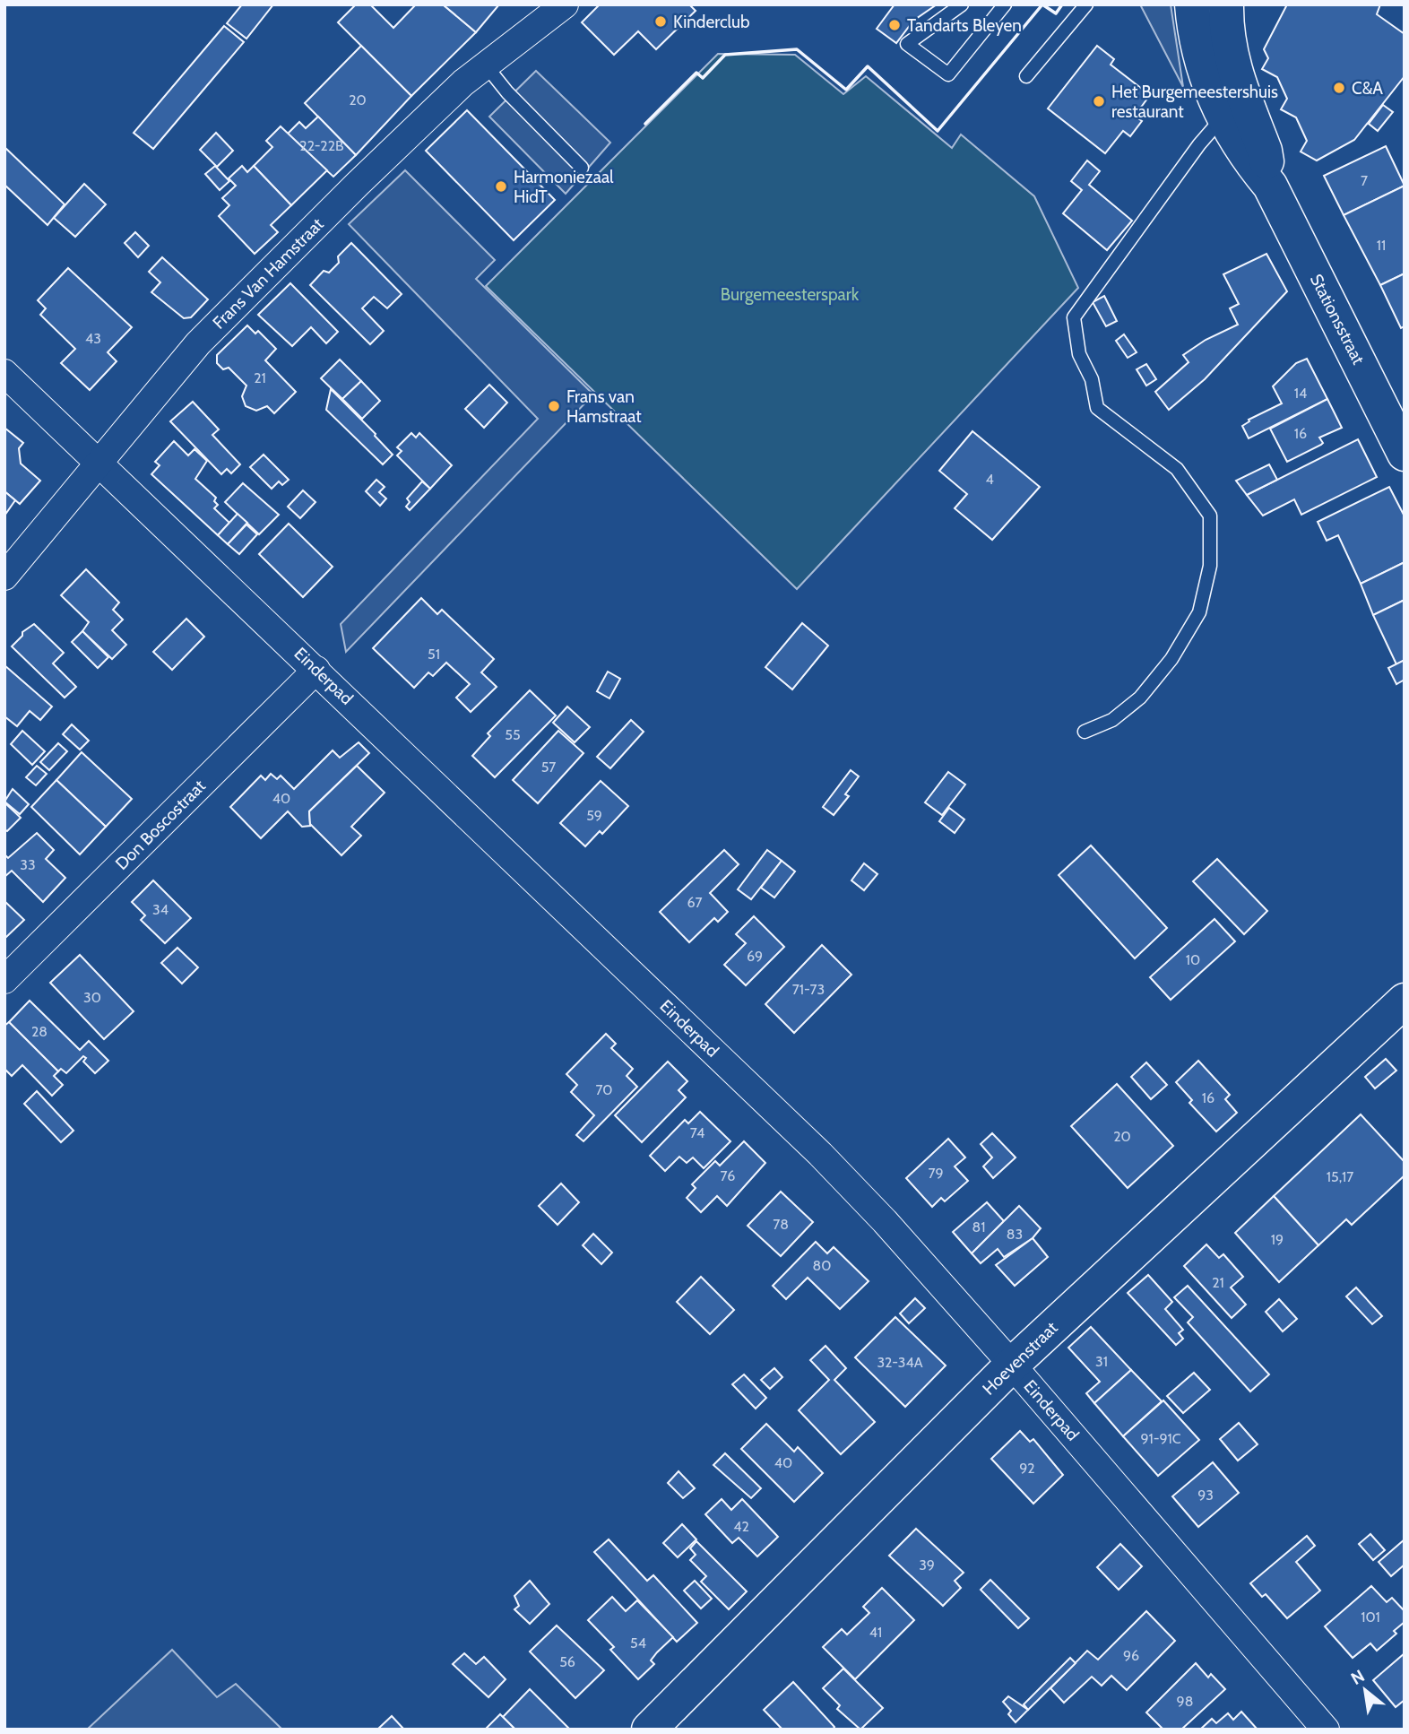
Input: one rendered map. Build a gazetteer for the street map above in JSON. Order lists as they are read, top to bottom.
{
  "streets": {
    "main road": ["Stationsstraat", "Hoevenstraat"],
    "street": ["Frans Van Hamstraat", "Einderpad", "Don Boscostraat"]
  },
  "crossings": [
    ["Frans Van Hamstraat", "Einderpad"],
    ["Einderpad", "Don Boscostraat"],
    ["Einderpad", "Hoevenstraat"]
  ],
  "parks": ["Burgemeesterspark"],
  "places": [
    "Kinderclub",
    "Tandarts Bleyen",
    "C&A",
    "Het Burgemeestershuis restaurant",
    "Harmoniezaal HidT",
    "Frans van Hamstraat"
  ],
  "house_numbers": [
    "20",
    "22-22B",
    "7",
    "11",
    "43",
    "21",
    "14",
    "16",
    "4",
    "51",
    "55",
    "57",
    "40",
    "59",
    "33",
    "67",
    "34",
    "69",
    "10",
    "71-73",
    "30",
    "28",
    "70",
    "16",
    "74",
    "20",
    "79",
    "76",
    "15,17",
    "78",
    "81",
    "83",
    "19",
    "80",
    "21",
    "31",
    "32-34A",
    "91-91C",
    "40",
    "92",
    "93",
    "42",
    "39",
    "101",
    "41",
    "54",
    "96",
    "56",
    "98"
  ],
  "north": "top left"
}
